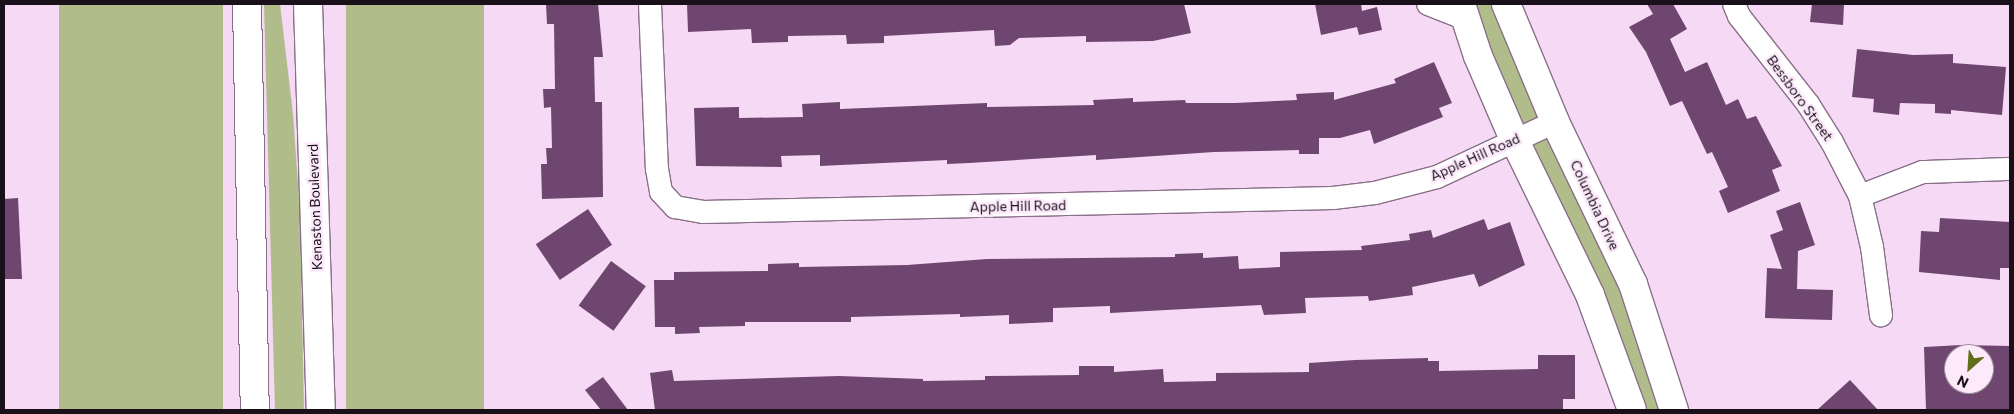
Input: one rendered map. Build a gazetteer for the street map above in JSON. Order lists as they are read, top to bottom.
{
  "streets": {
    "street": [
      "Bessboro Street",
      "Apple Hill Road",
      "Columbia Drive",
      "Kenaston Boulevard"
    ]
  },
  "crossings": [
    ["Apple Hill Road", "Columbia Drive"]
  ],
  "north": "bottom left"
}
